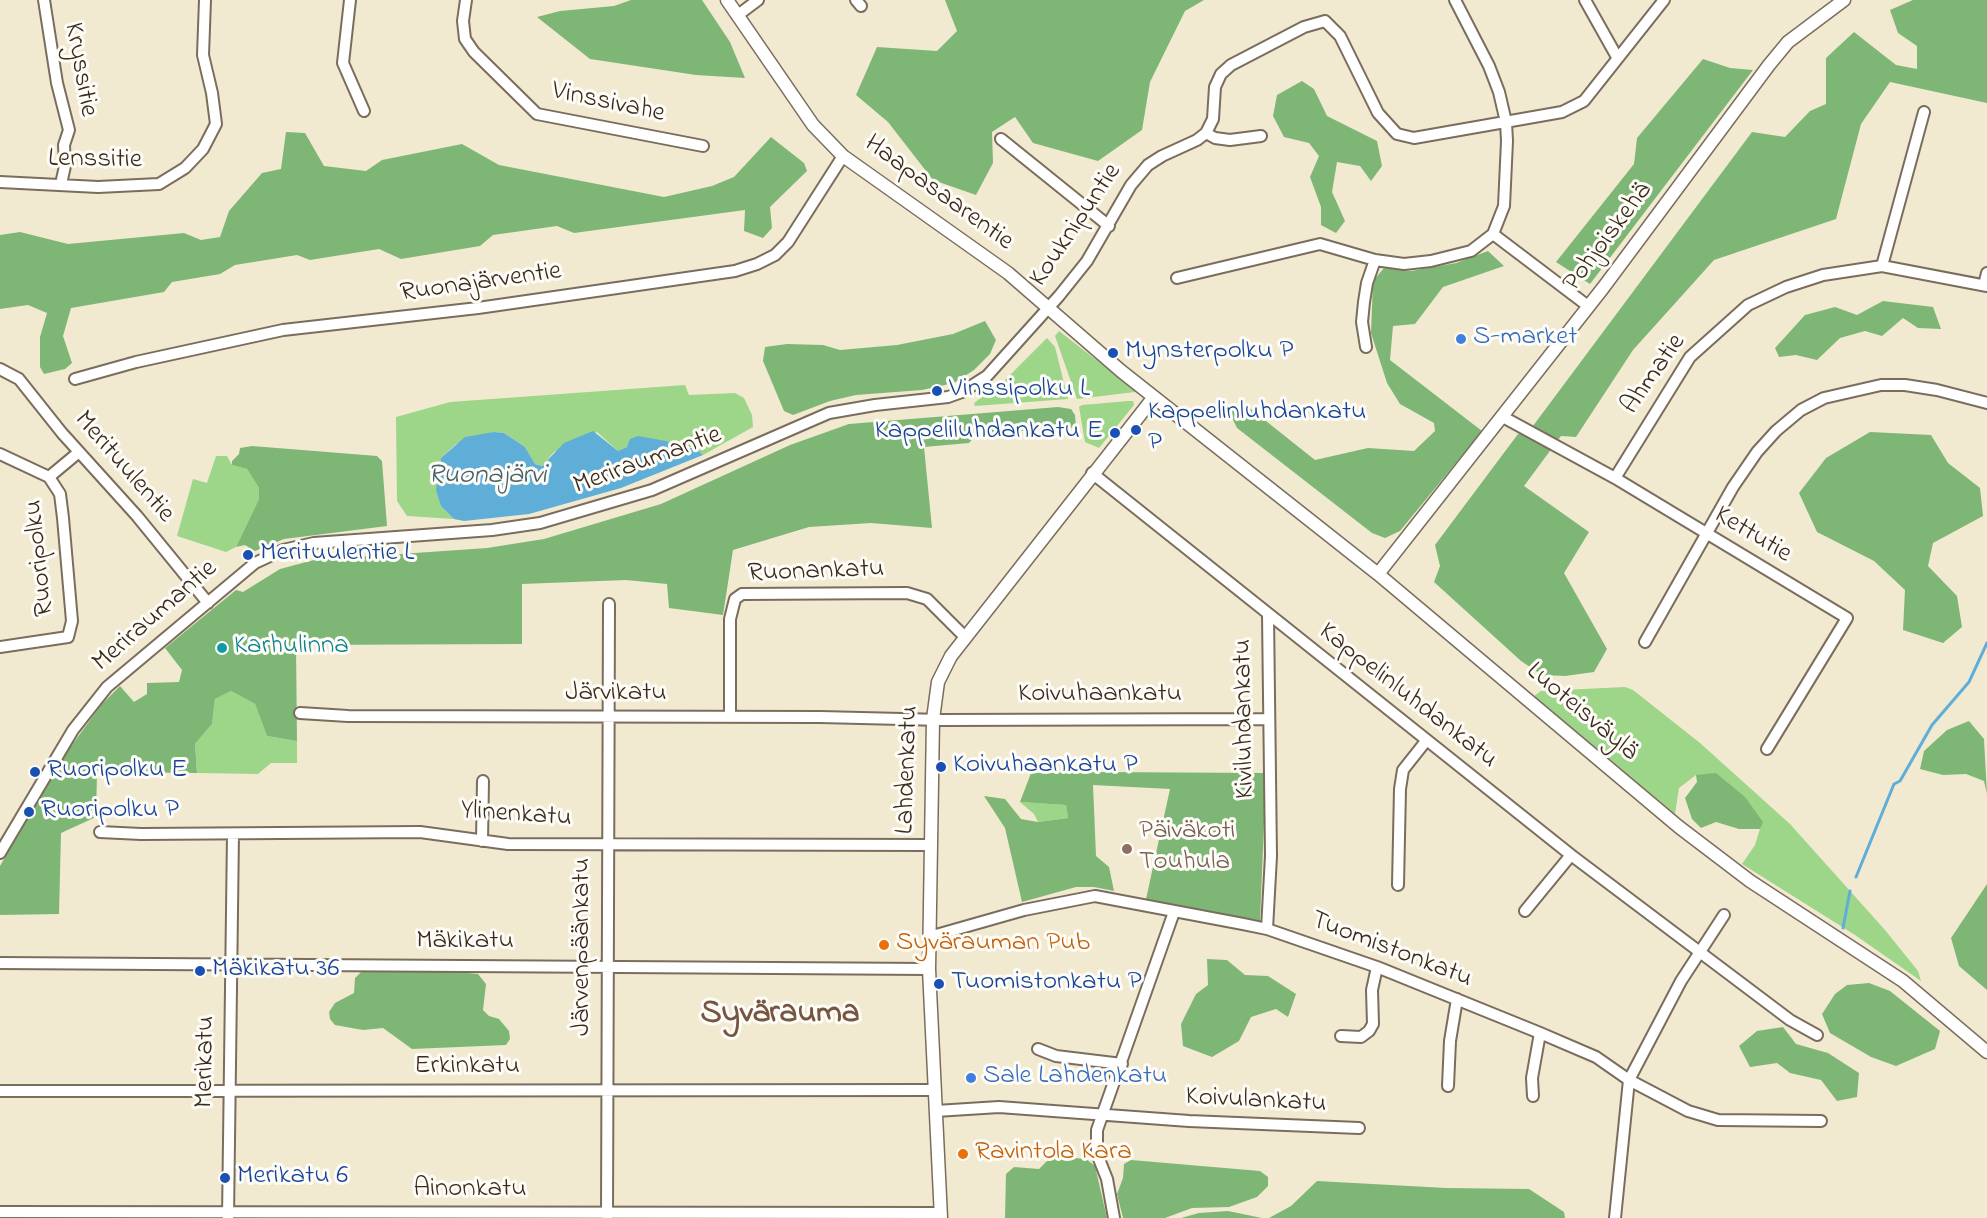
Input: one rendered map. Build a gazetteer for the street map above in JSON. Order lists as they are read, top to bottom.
{
  "streets": {
    "main road": [
      "Haapasaarentie",
      "Pohjoiskehä",
      "Luoteisväylä",
      "Lahdenkatu"
    ],
    "street": [
      "Kryssitie",
      "Vinssivahe",
      "Lenssitie",
      "Kouknipuntie",
      "Ruonajärventie",
      "Ahmatie",
      "Meriraumantie",
      "Merituulentie",
      "Kettutie",
      "Ruoripolku",
      "Ruonankatu",
      "Järvikatu",
      "Koivuhaankatu",
      "Kappelinluhdankatu",
      "Kiviluhdankatu",
      "Ylinenkatu",
      "Mäkikatu",
      "Järvenpäänkatu",
      "Tuomistonkatu",
      "Merikatu",
      "Erkinkatu",
      "Koivulankatu",
      "Ainonkatu"
    ]
  },
  "crossings": [
    ["Kryssitie", "Lenssitie"],
    ["Haapasaarentie", "Kouknipuntie"],
    ["Haapasaarentie", "Ruonajärventie"],
    ["Haapasaarentie", "Meriraumantie"],
    ["Haapasaarentie", "Luoteisväylä"],
    ["Haapasaarentie", "Lahdenkatu"],
    ["Kouknipuntie", "Meriraumantie"],
    ["Pohjoiskehä", "Kettutie"],
    ["Pohjoiskehä", "Luoteisväylä"],
    ["Ahmatie", "Kettutie"],
    ["Meriraumantie", "Merituulentie"],
    ["Ruonankatu", "Järvikatu"],
    ["Ruonankatu", "Lahdenkatu"],
    ["Järvikatu", "Koivuhaankatu"],
    ["Järvikatu", "Lahdenkatu"],
    ["Järvikatu", "Järvenpäänkatu"],
    ["Koivuhaankatu", "Kiviluhdankatu"],
    ["Koivuhaankatu", "Lahdenkatu"],
    ["Kappelinluhdankatu", "Kiviluhdankatu"],
    ["Kappelinluhdankatu", "Lahdenkatu"],
    ["Luoteisväylä", "Lahdenkatu"],
    ["Kiviluhdankatu", "Tuomistonkatu"],
    ["Lahdenkatu", "Ylinenkatu"],
    ["Lahdenkatu", "Mäkikatu"],
    ["Lahdenkatu", "Tuomistonkatu"],
    ["Lahdenkatu", "Erkinkatu"],
    ["Lahdenkatu", "Koivulankatu"],
    ["Lahdenkatu", "Ainonkatu"],
    ["Ylinenkatu", "Järvenpäänkatu"],
    ["Ylinenkatu", "Merikatu"],
    ["Mäkikatu", "Järvenpäänkatu"],
    ["Mäkikatu", "Merikatu"],
    ["Järvenpäänkatu", "Erkinkatu"],
    ["Järvenpäänkatu", "Ainonkatu"],
    ["Merikatu", "Erkinkatu"],
    ["Merikatu", "Ainonkatu"]
  ],
  "districts": ["Syvärauma"],
  "water": ["Ruonajärvi"],
  "places": [
    "S-market",
    "Mynsterpolku P",
    "Vinssipolku L",
    "Kappelinluhdankatu P",
    "Kappeliluhdankatu E",
    "Merituulentie L",
    "Karhulinna",
    "Koivuhaankatu P",
    "Ruoripolku E",
    "Ruoripolku P",
    "Päiväkoti Touhula",
    "Syvärauman Pub",
    "Mäkikatu 36",
    "Tuomistonkatu P",
    "Sale Lahdenkatu",
    "Ravintola Kara",
    "Merikatu 6"
  ]
}
